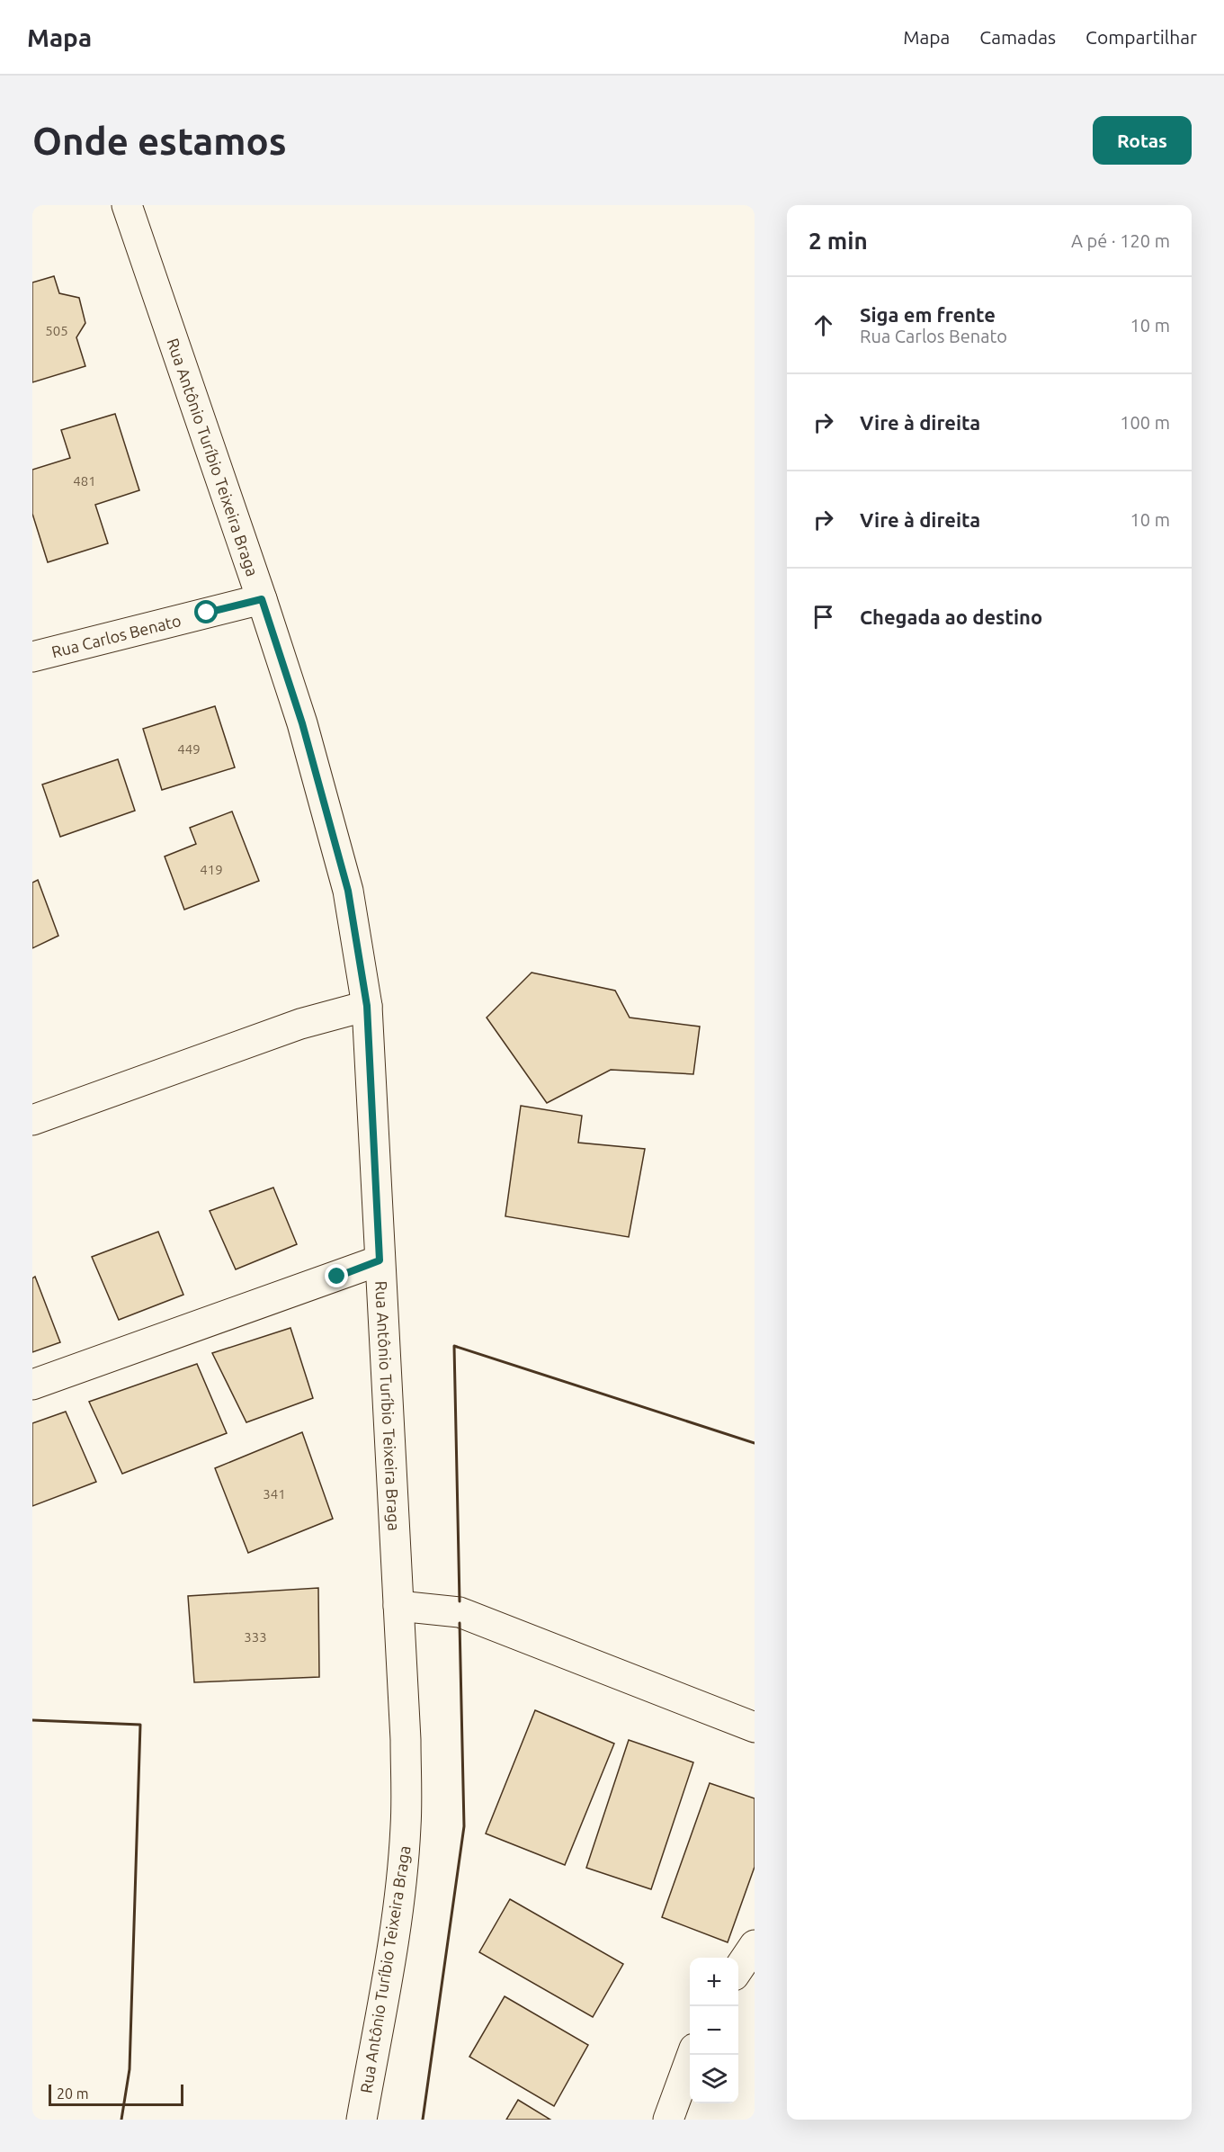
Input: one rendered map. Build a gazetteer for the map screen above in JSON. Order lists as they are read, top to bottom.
{
  "streets": {
    "street": ["Rua Antônio Turíbio Teixeira Braga", "Rua Carlos Benato"]
  },
  "crossings": [
    ["Rua Antônio Turíbio Teixeira Braga", "Rua Carlos Benato"]
  ],
  "house_numbers": [
    "505",
    "481",
    "449",
    "419",
    "341",
    "333"
  ],
  "scale_bar": "20 m",
  "page": {
    "header": "Mapa",
    "nav": ["Mapa", "Camadas", "Compartilhar"],
    "buttons": "Rotas",
    "title": "Onde estamos",
    "heading": ["2 min", "A pé · 120 m"],
    "list": [
      ["Siga em frente", "Rua Carlos Benato", "10 m"],
      ["Vire à direita", "100 m"],
      ["Vire à direita", "10 m"],
      "Chegada ao destino"
    ],
    "map_buttons": ["+", "−"],
    "scale": "20 m"
  }
}
